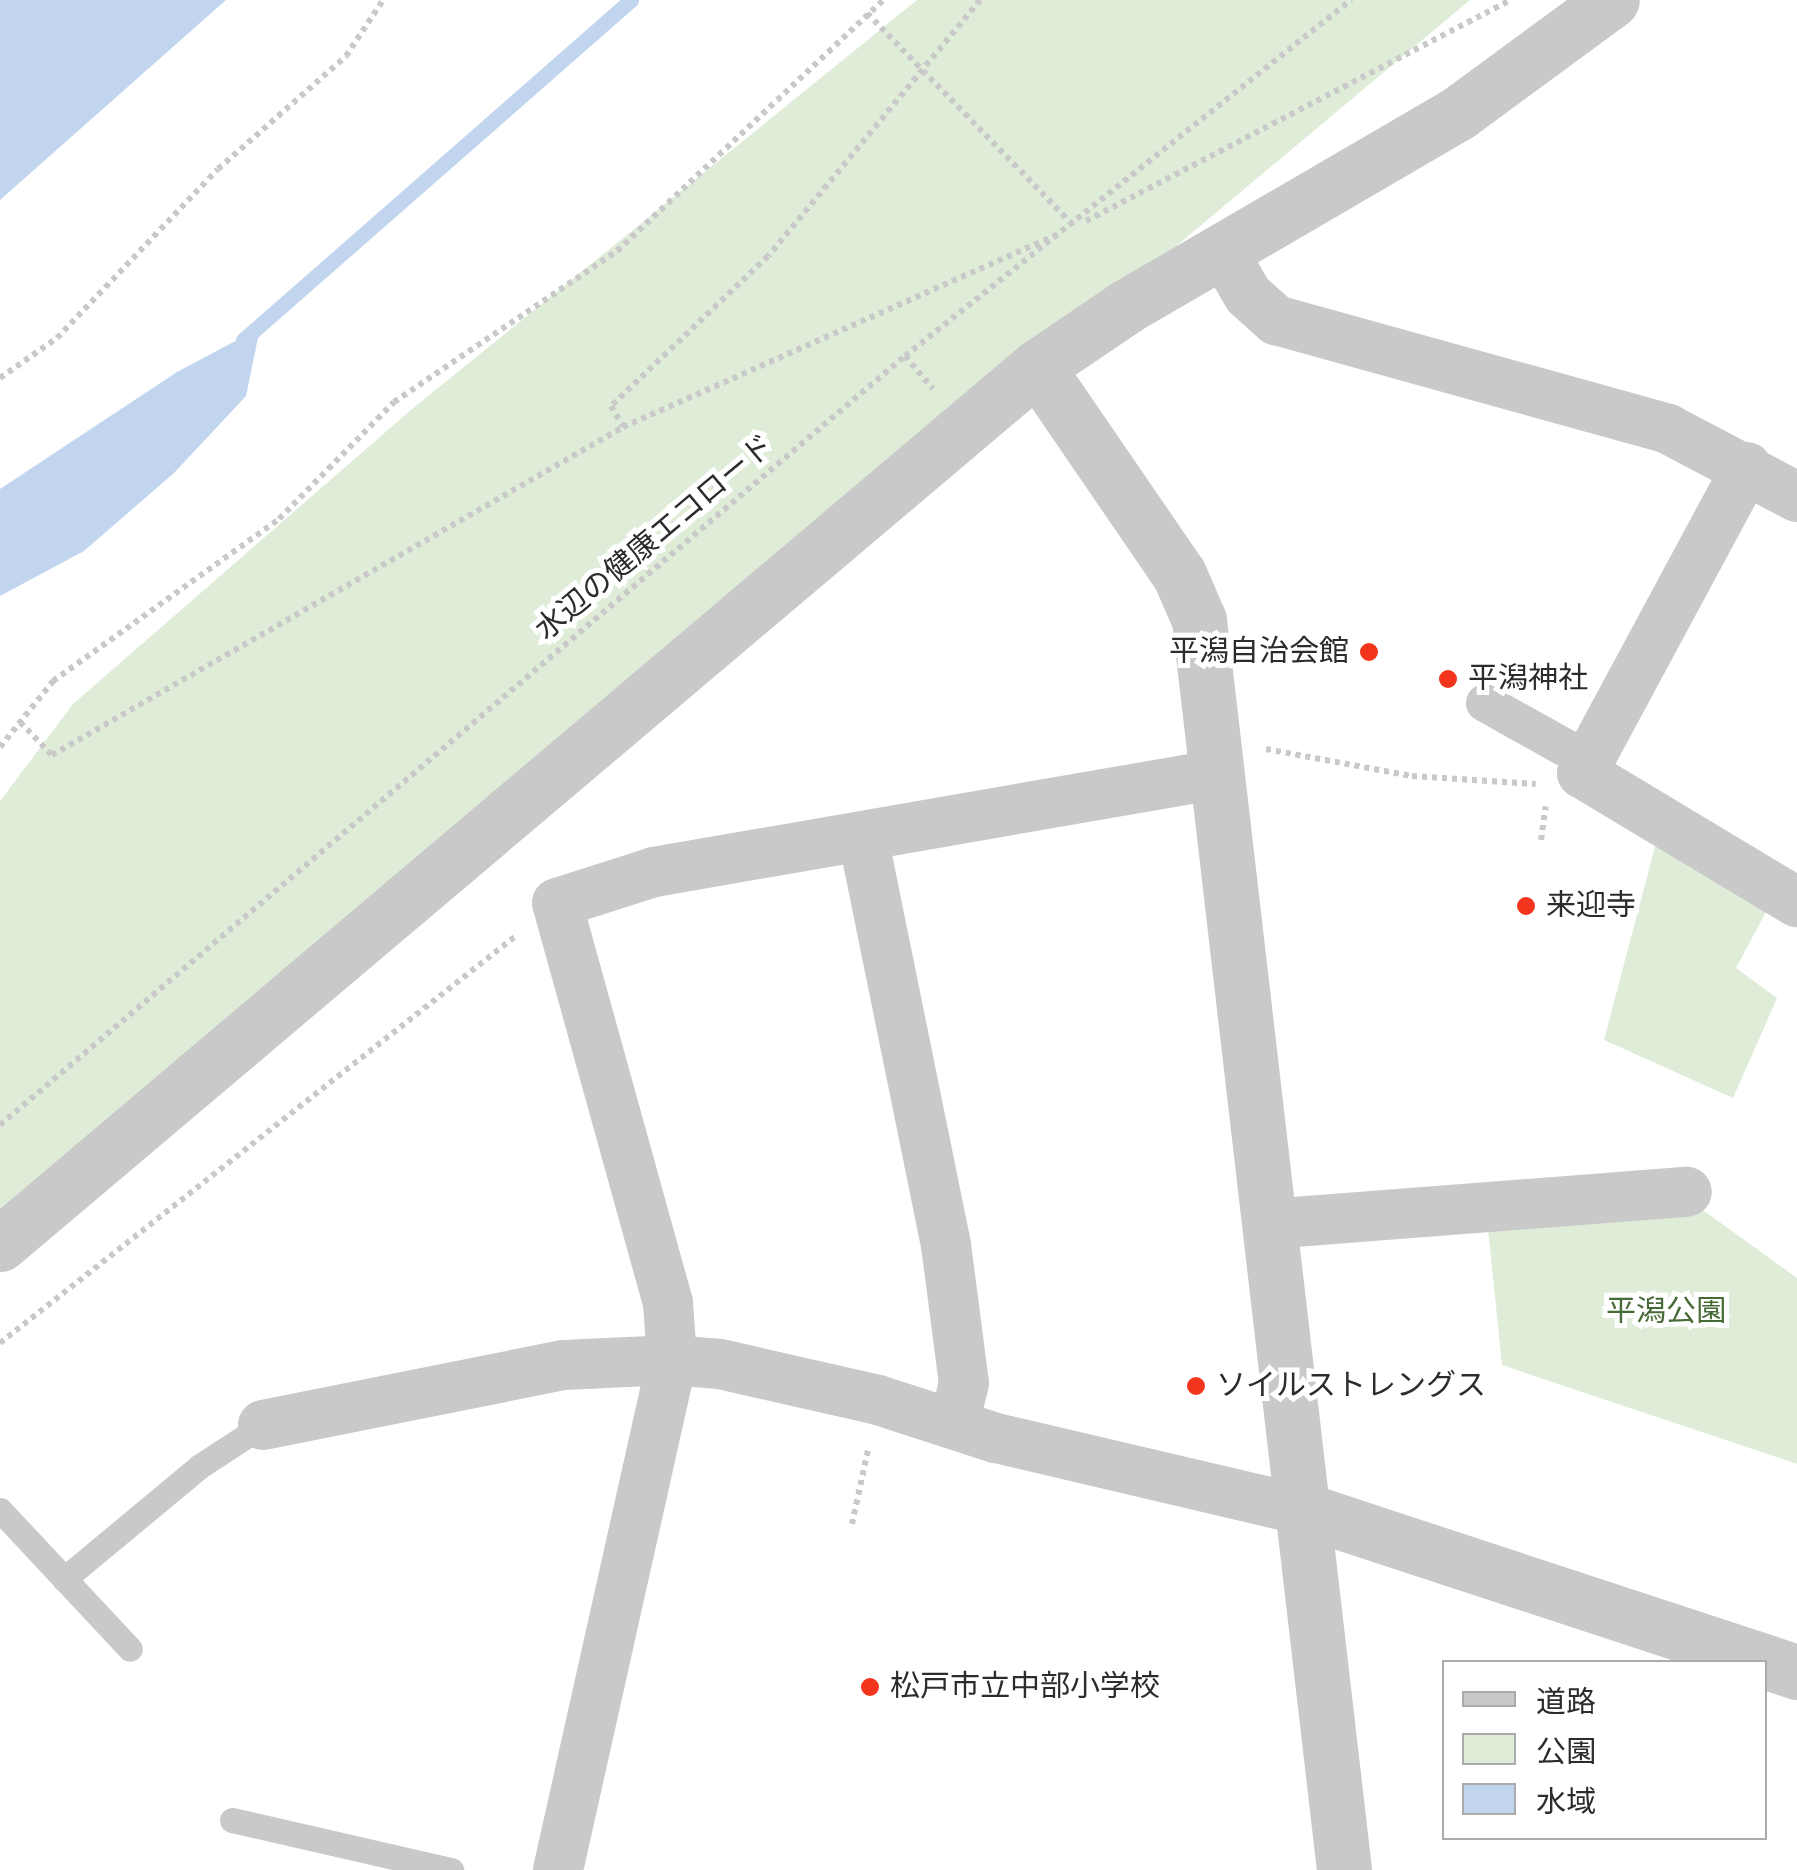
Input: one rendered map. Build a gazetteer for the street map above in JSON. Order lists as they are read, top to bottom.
{
  "streets": {
    "path": ["水辺の健康エコロード"]
  },
  "parks": ["平潟公園"],
  "places": [
    "平潟自治会館",
    "平潟神社",
    "来迎寺",
    "ソイルストレングス",
    "松戸市立中部小学校"
  ],
  "legend": ["道路", "公園", "水域"]
}
